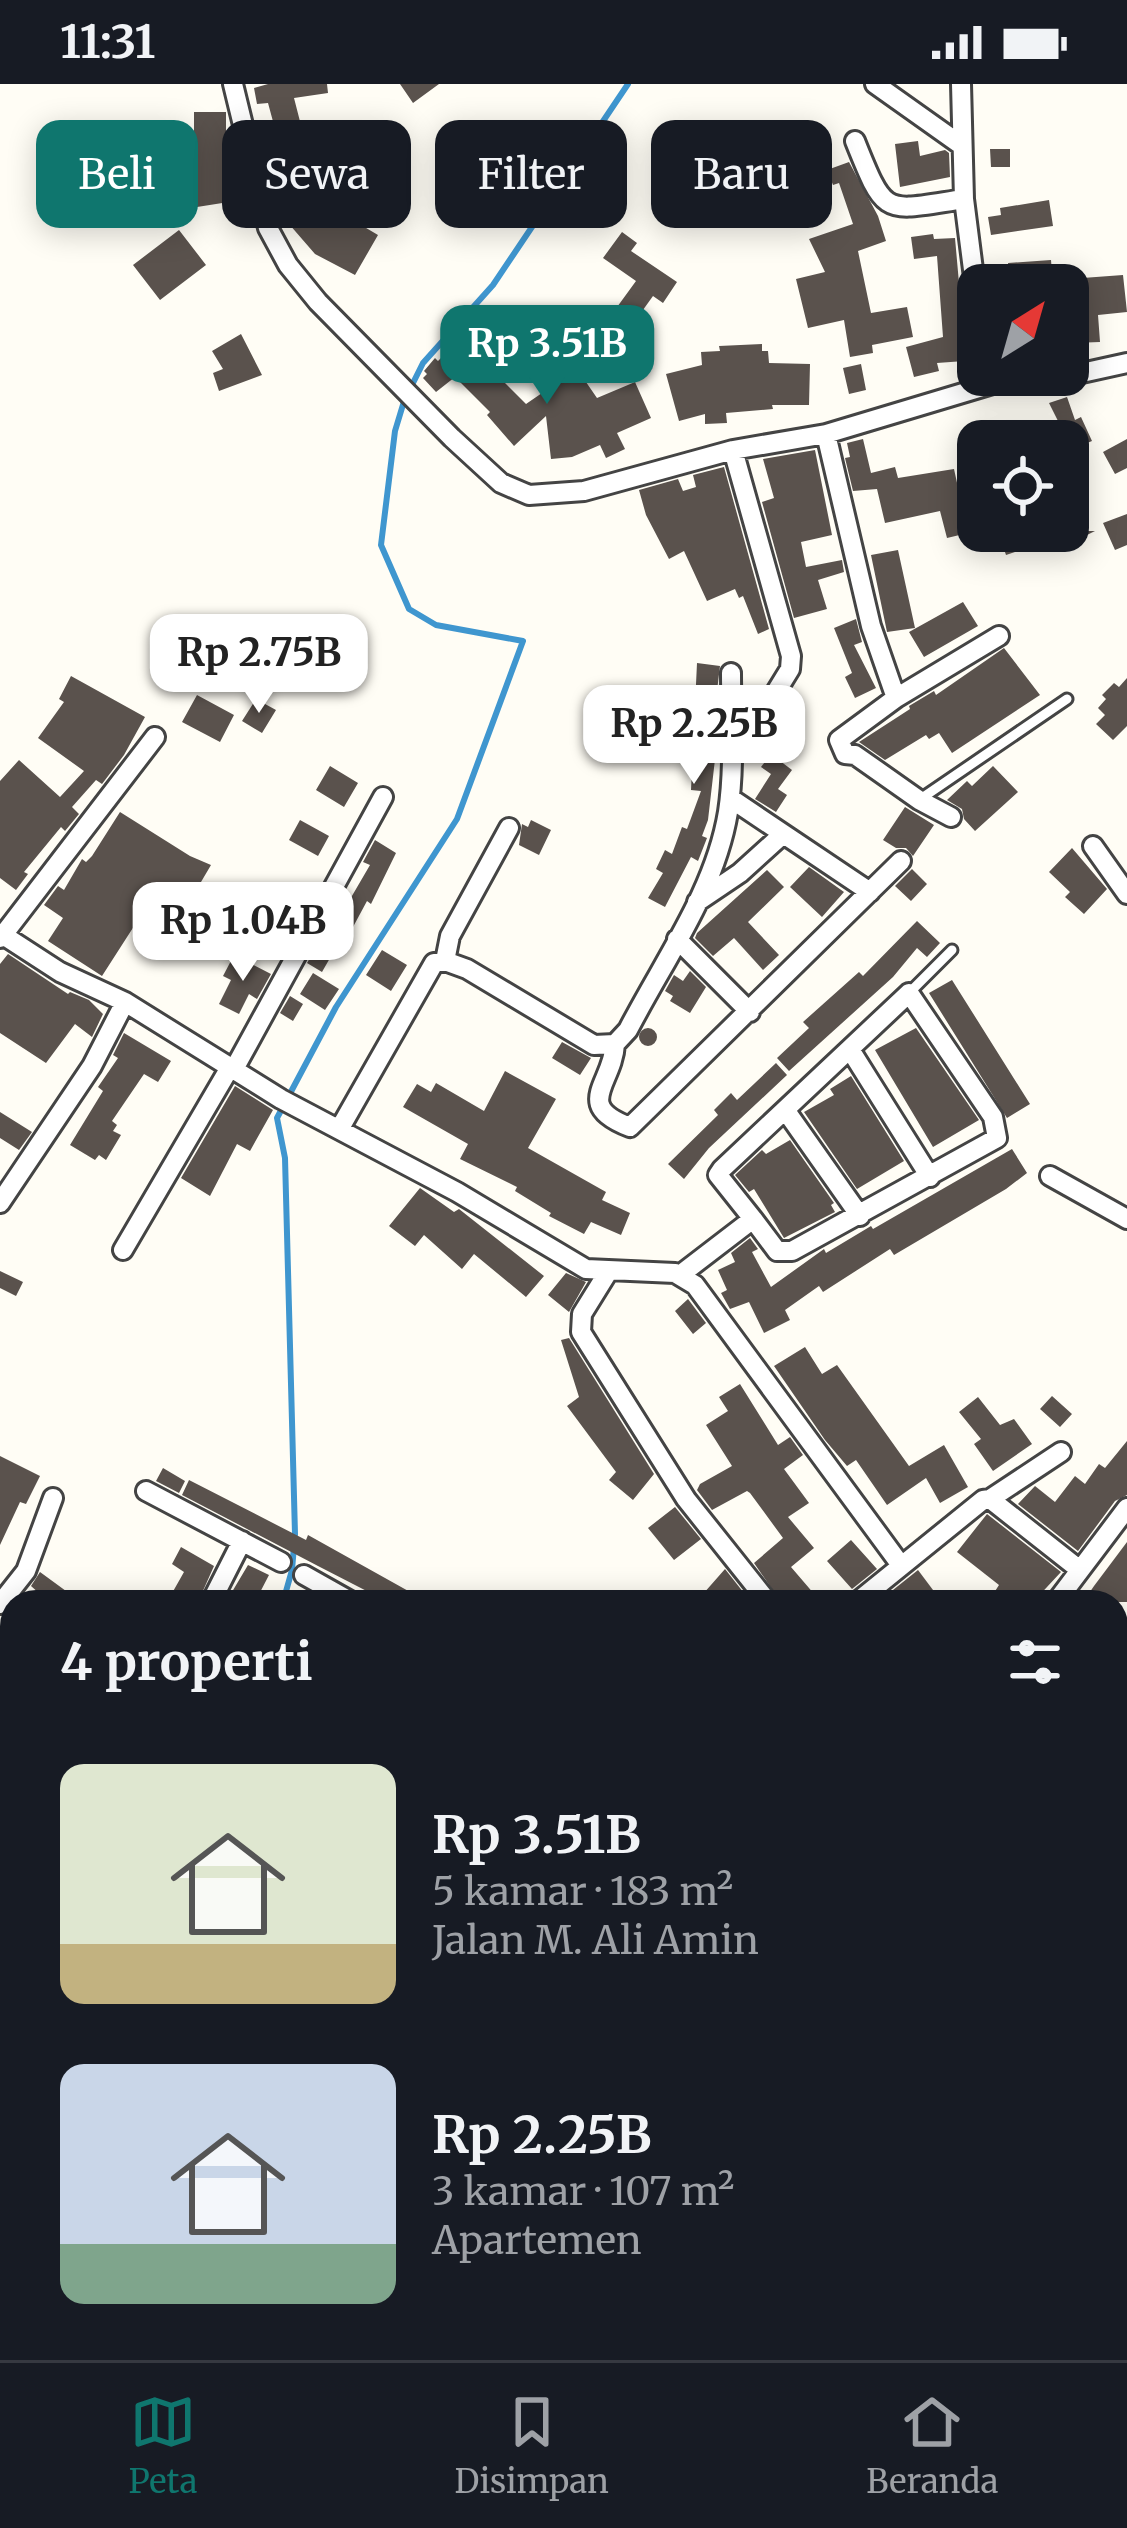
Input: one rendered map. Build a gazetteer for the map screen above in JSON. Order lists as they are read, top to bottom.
{
  "north": "top right",
  "page": {
    "status": "11:31",
    "chip": [
      "Beli",
      "Sewa",
      "Filter",
      "Baru"
    ],
    "price": [
      "Rp 3.51B",
      "Rp 2.75B",
      "Rp 2.25B",
      "Rp 1.04B"
    ],
    "heading": "4 properti",
    "list": [
      {
        "name": "Rp 3.51B",
        "note": "5 kamar · 183 m² · Jalan M. Ali Amin"
      },
      {
        "name": "Rp 2.25B",
        "note": "3 kamar · 107 m² · Apartemen"
      }
    ],
    "tabs": ["Peta", "Disimpan", "Beranda"]
  }
}
